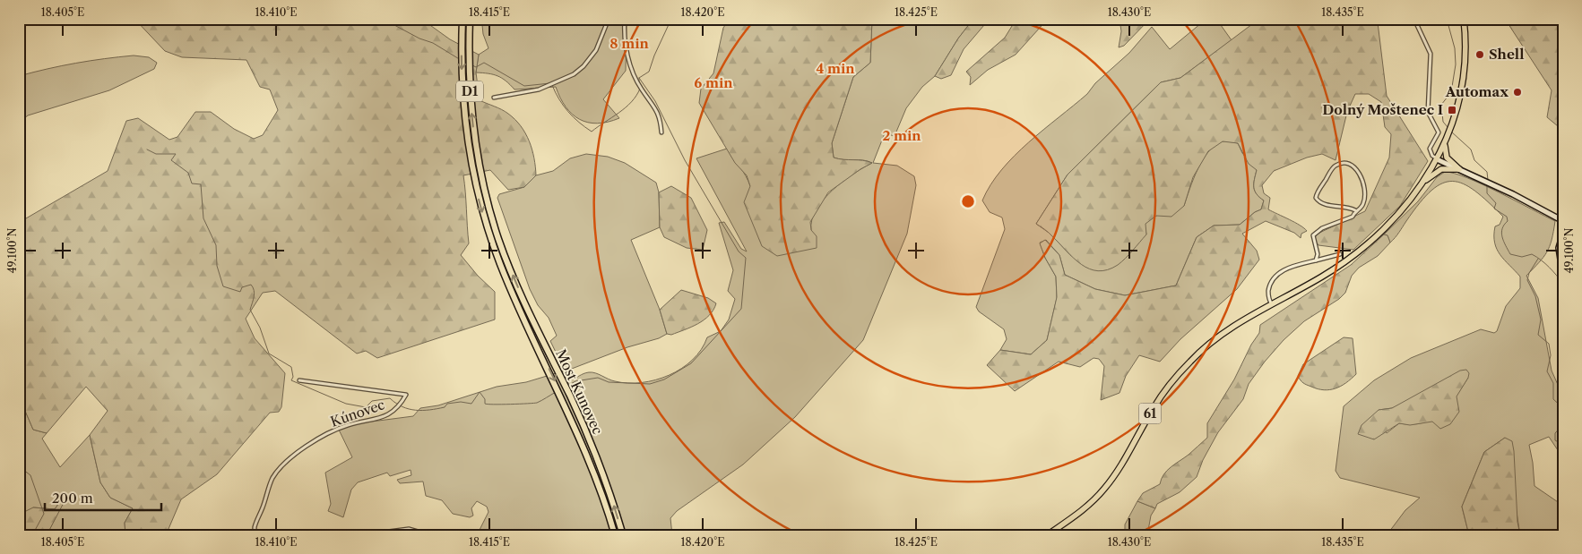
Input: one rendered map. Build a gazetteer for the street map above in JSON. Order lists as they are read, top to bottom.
{
  "streets": {
    "highway": ["D1", "Most Kunovec"],
    "main road": ["61"],
    "street": ["Kúnovec"]
  },
  "places": {
    "other": ["Shell", "Automax"],
    "transit": ["Dolný Moštenec I"]
  },
  "scale_bar": "200 m",
  "coordinates": [
    "18.405°E",
    "18.410°E",
    "18.415°E",
    "18.420°E",
    "18.425°E",
    "18.430°E",
    "18.435°E",
    "49.100°N"
  ],
  "rings": [
    "8 min",
    "4 min",
    "6 min",
    "2 min"
  ]
}
